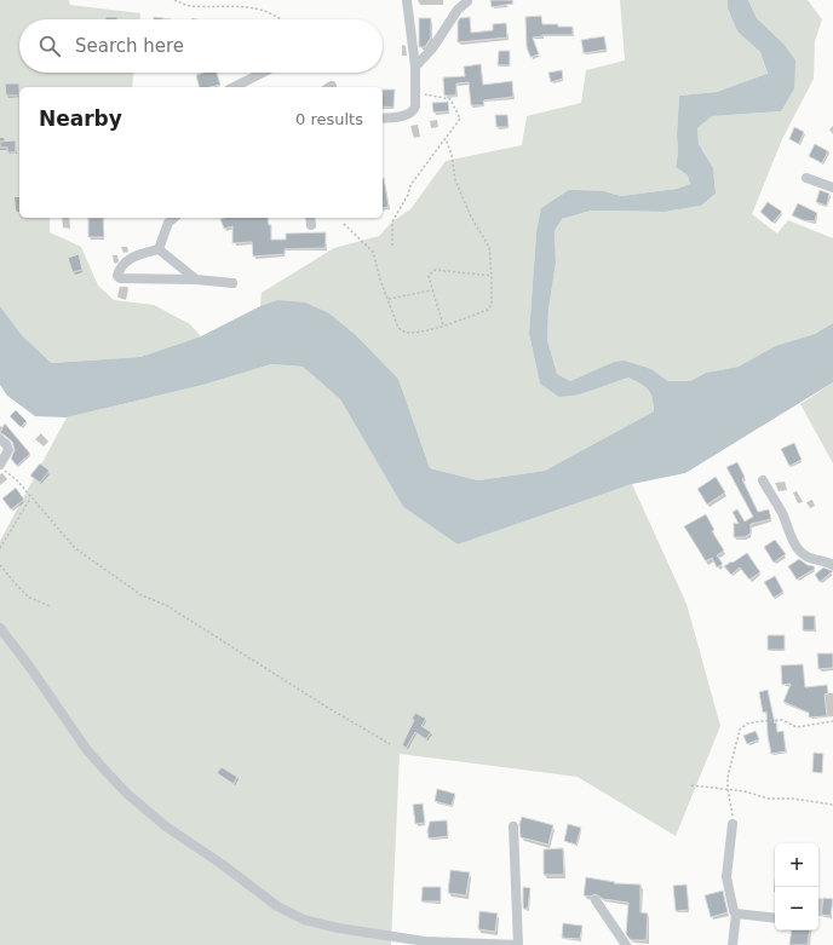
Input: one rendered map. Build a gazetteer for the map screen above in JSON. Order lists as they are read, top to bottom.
{
  "page": {
    "search": "Search here",
    "heading": ["Nearby", "0 results"],
    "map_buttons": ["+", "−"]
  }
}
